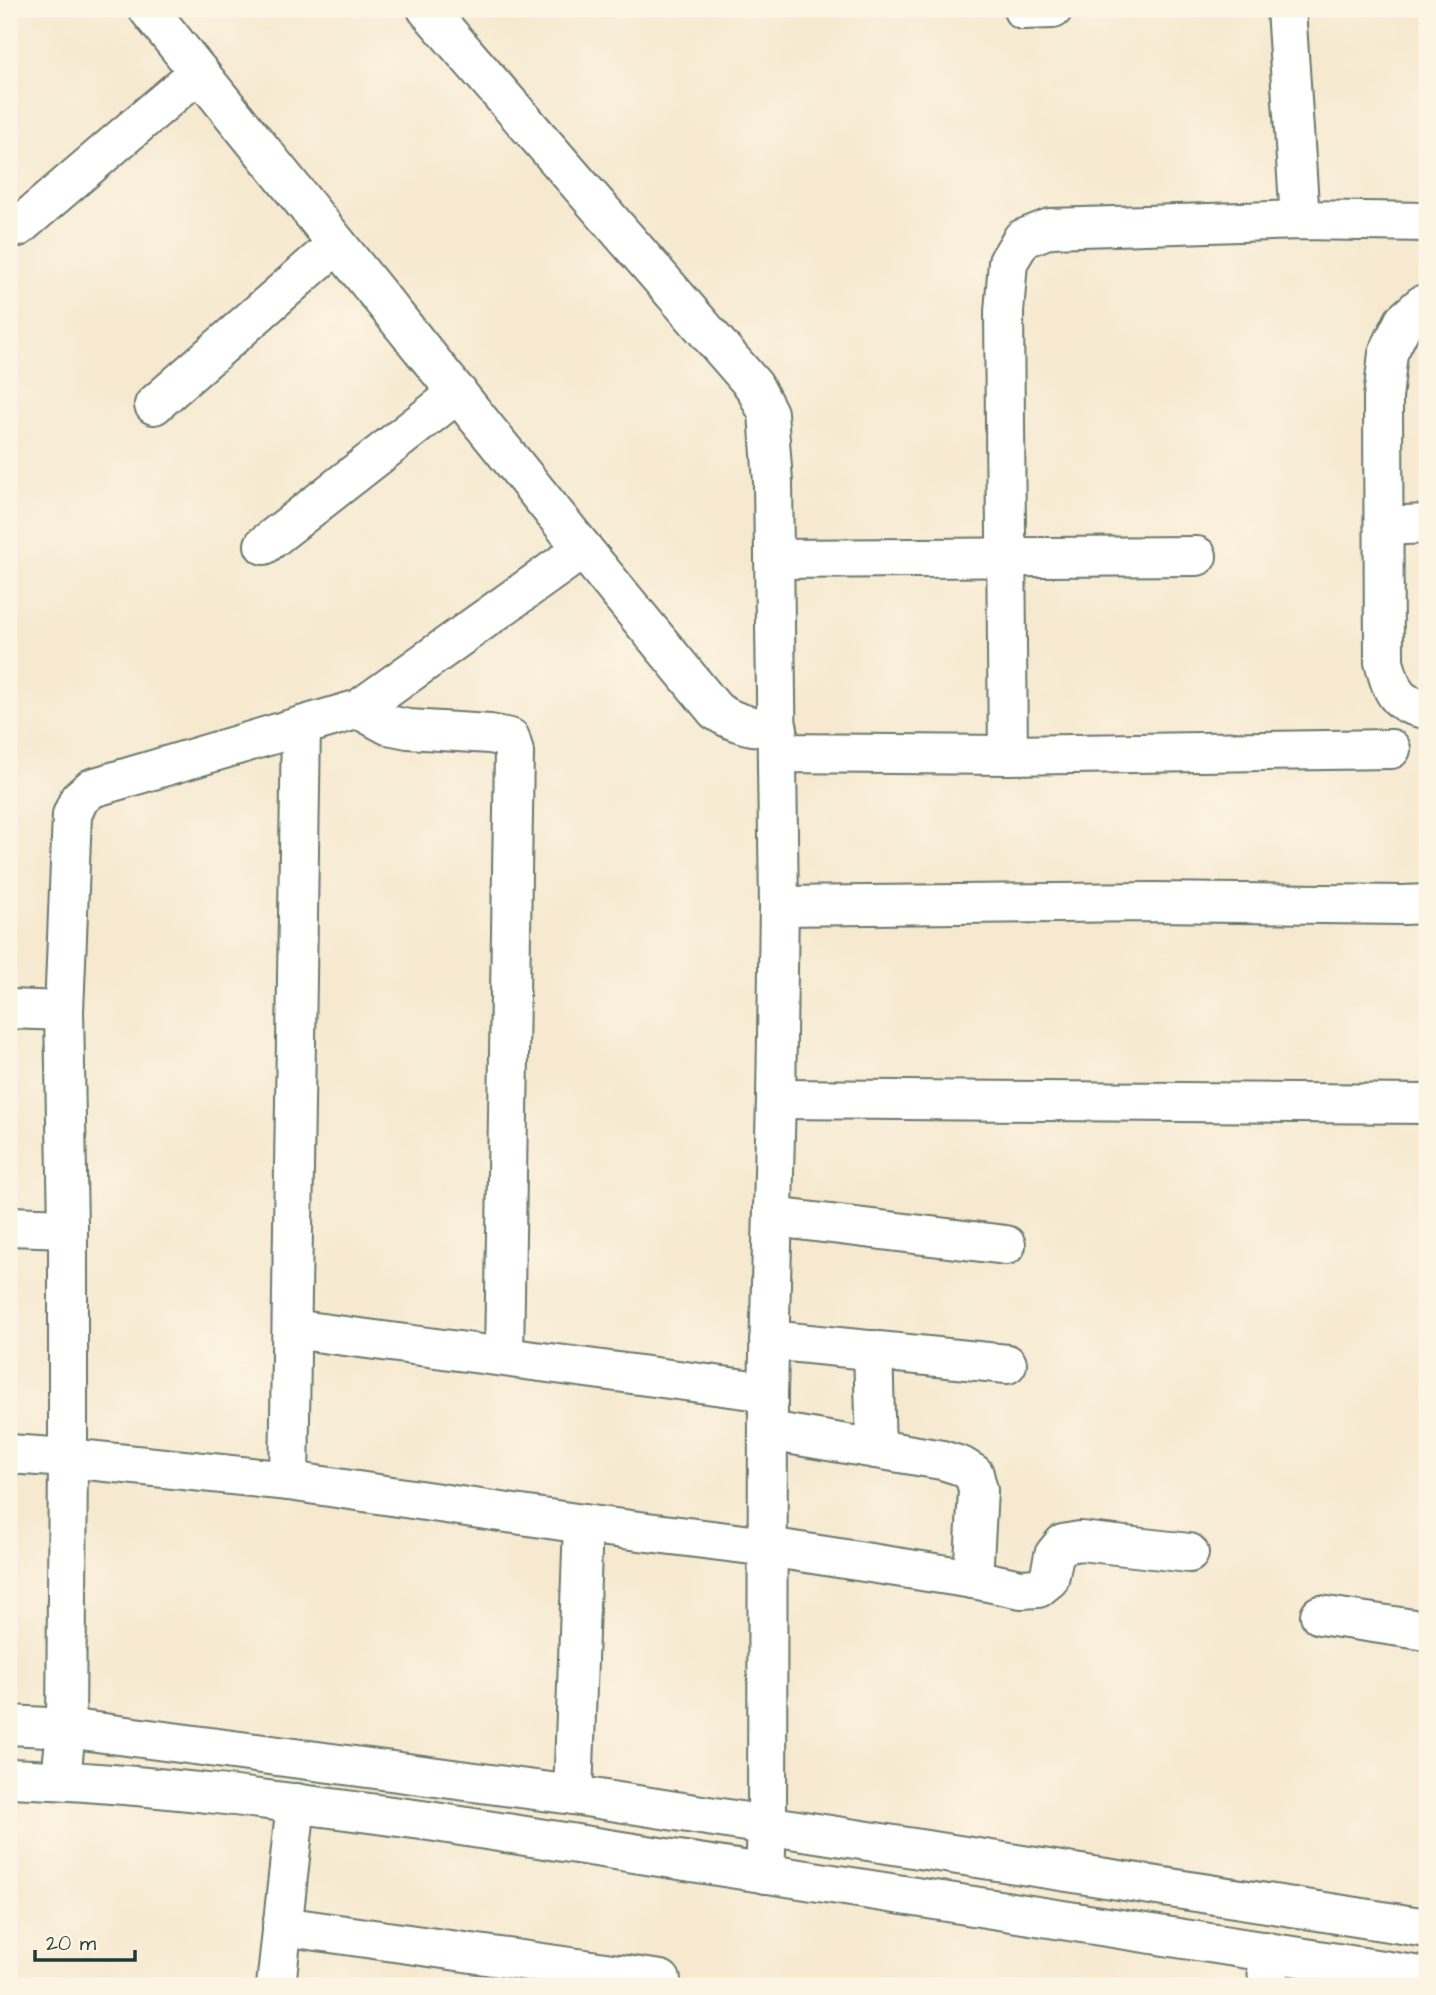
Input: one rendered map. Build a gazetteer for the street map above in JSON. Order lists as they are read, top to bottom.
{
  "scale_bar": "20 m"
}
